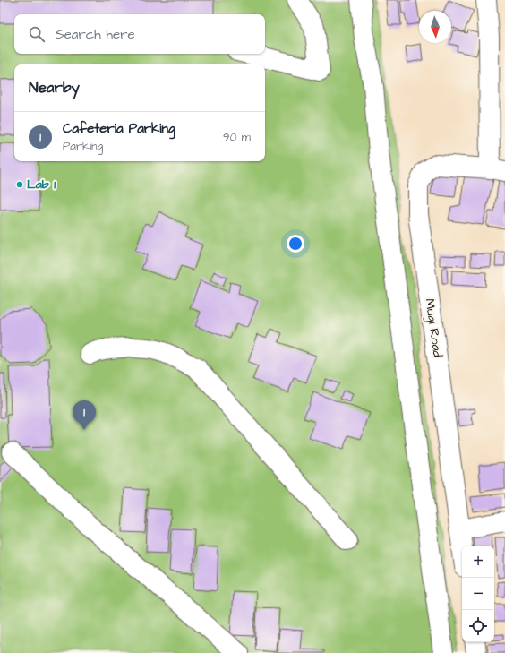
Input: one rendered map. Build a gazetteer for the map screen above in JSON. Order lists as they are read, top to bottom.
{
  "streets": {
    "street": ["Mugi Road"]
  },
  "places": ["Lab 1"],
  "north": "bottom",
  "page": {
    "search": "Search here",
    "heading": "Nearby",
    "list": [
      {
        "mark": "1",
        "name": "Cafeteria Parking",
        "note": "Parking",
        "value": "90 m"
      }
    ],
    "pins": "1",
    "map_buttons": ["+", "−"]
  }
}
